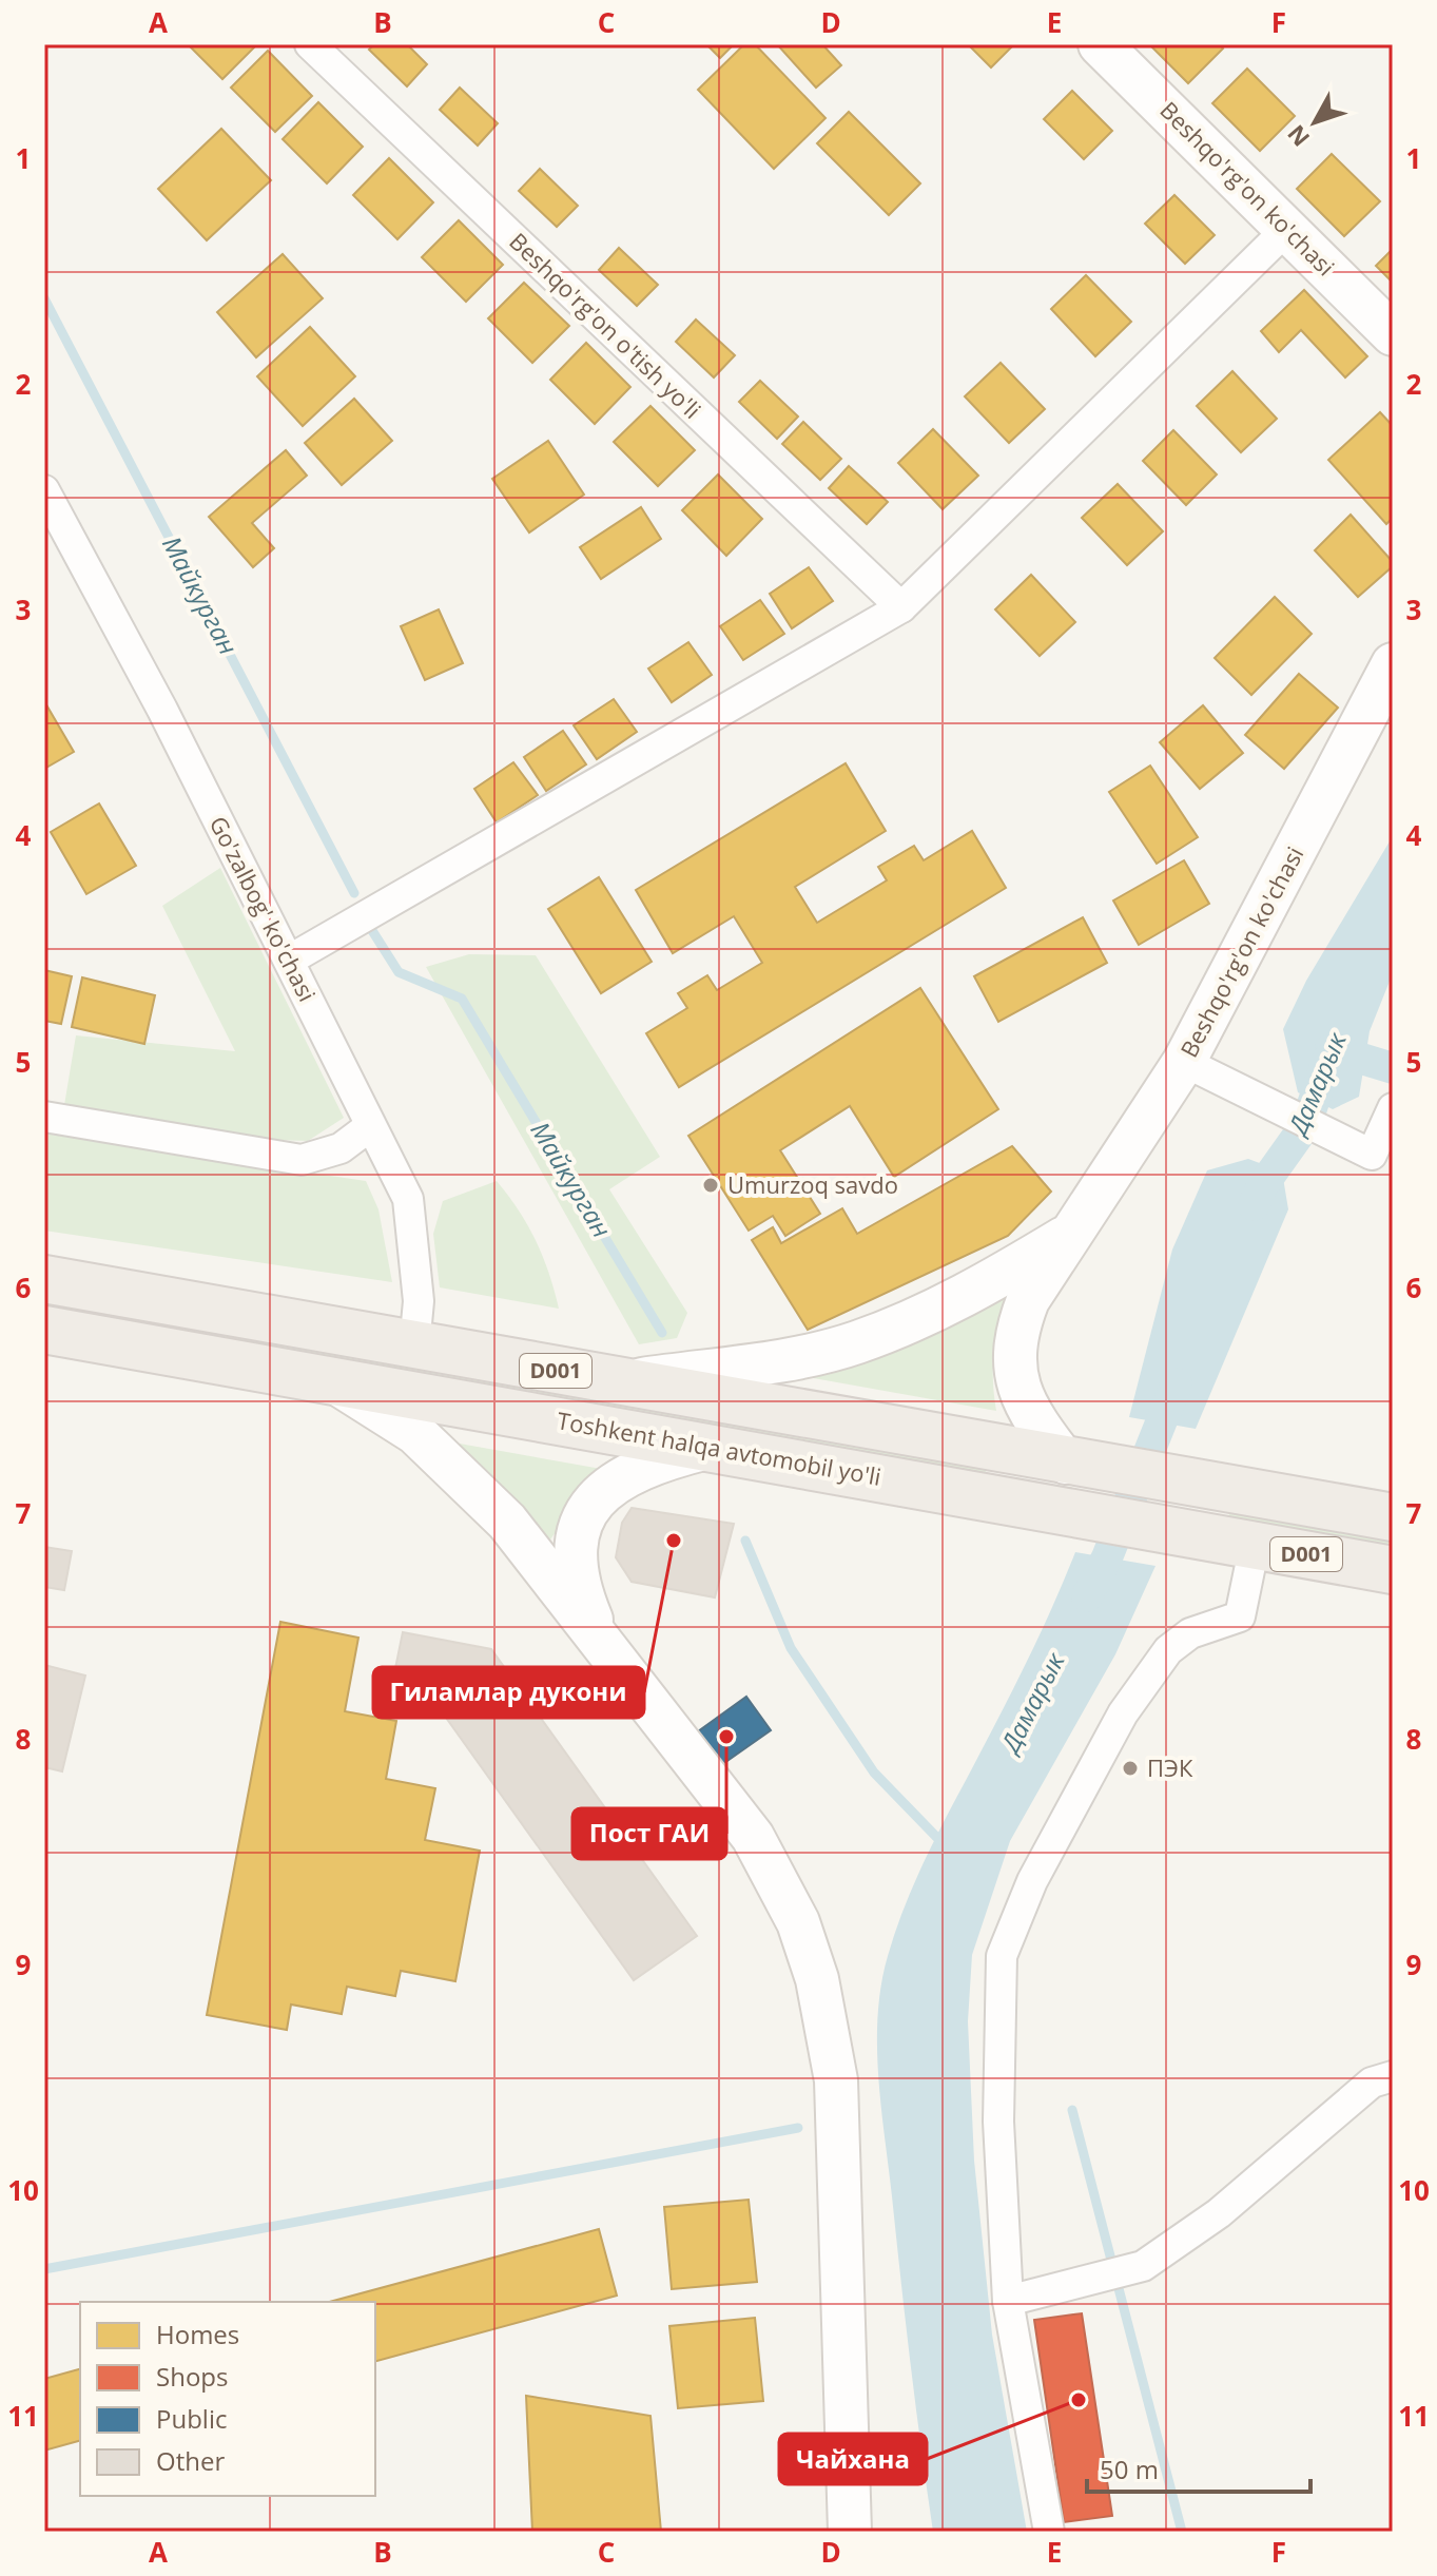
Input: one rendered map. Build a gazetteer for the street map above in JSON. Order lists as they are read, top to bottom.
{
  "streets": {
    "highway": ["D001", "Toshkent halqa avtomobil yo'li"],
    "main road": ["Beshqo'rg'on ko'chasi"],
    "street": ["Beshqo'rg'on o'tish yo'li", "Go'zalbog' ko'chasi"]
  },
  "crossings": [
    ["Beshqo'rg'on ko'chasi", "Toshkent halqa avtomobil yo'li"],
    ["Go'zalbog' ko'chasi", "Toshkent halqa avtomobil yo'li"]
  ],
  "water": ["Майкурган", "Дамарык"],
  "places": [
    "Umurzoq savdo",
    "Гиламлар дукони",
    "Пост ГАИ",
    "ПЭК",
    "Чайхана"
  ],
  "legend": [
    "Homes",
    "Shops",
    "Public",
    "Other"
  ],
  "scale_bar": "50 m",
  "north": "bottom left",
  "grid": {
    "columns": [
      "A",
      "B",
      "C",
      "D",
      "E",
      "F"
    ],
    "rows": [
      "1",
      "2",
      "3",
      "4",
      "5",
      "6",
      "7",
      "8",
      "9",
      "10",
      "11"
    ]
  }
}
